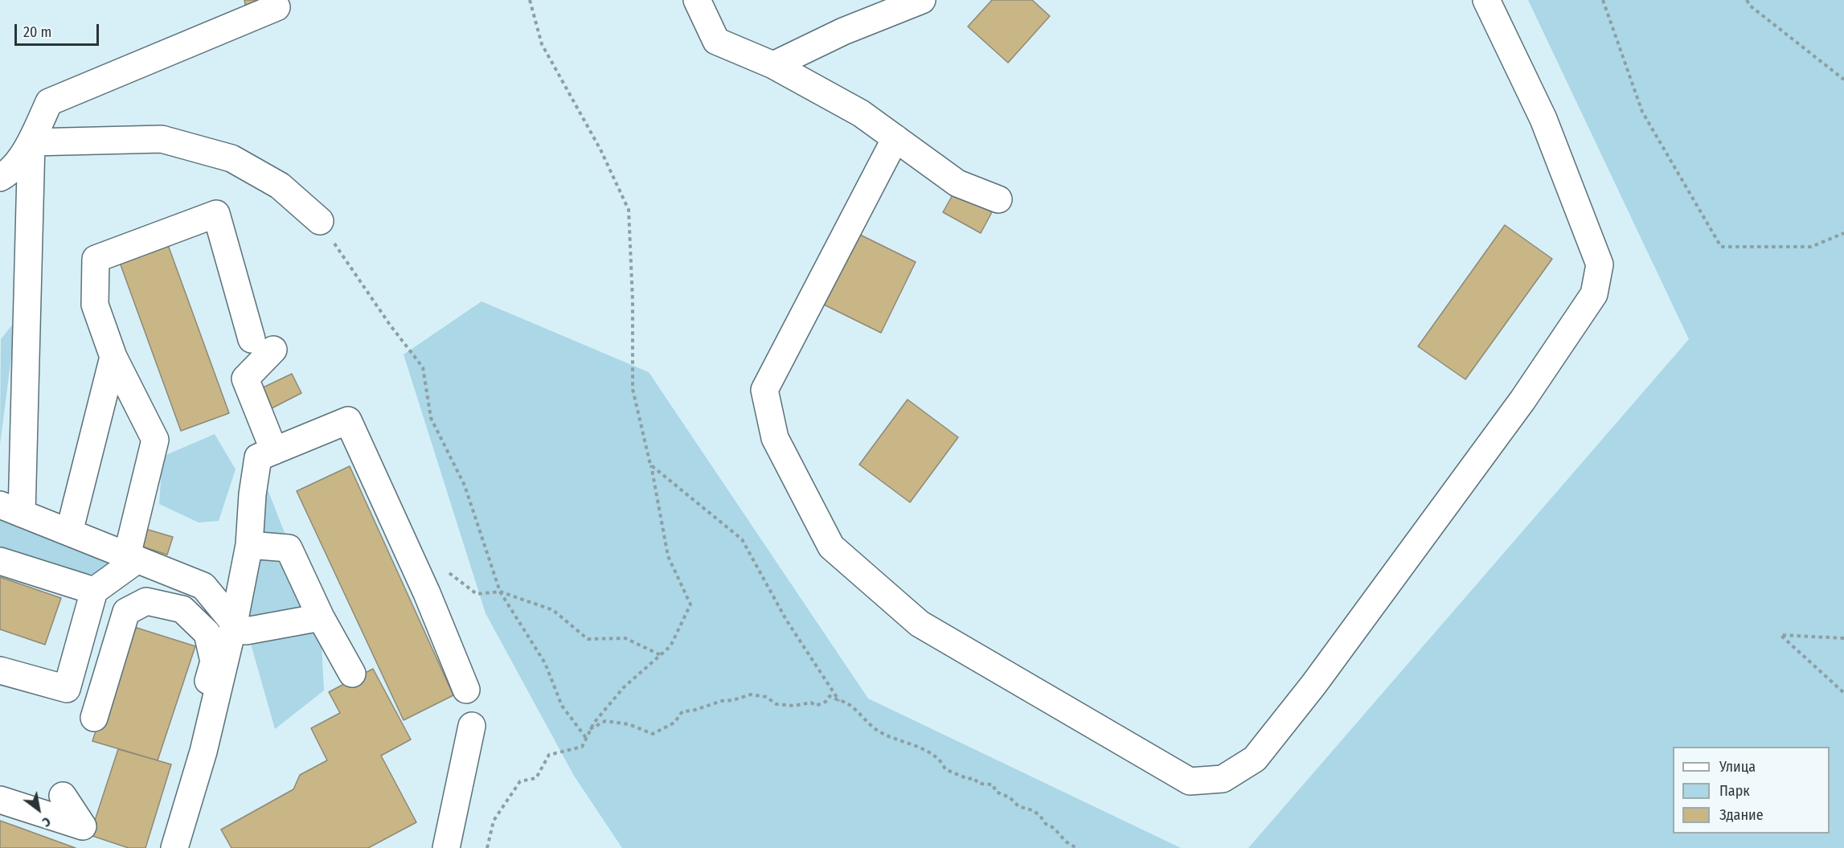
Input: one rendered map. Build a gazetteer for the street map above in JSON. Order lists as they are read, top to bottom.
{
  "legend": ["Улица", "Парк", "Здание"],
  "scale_bar": "20 m",
  "north": "bottom right"
}
